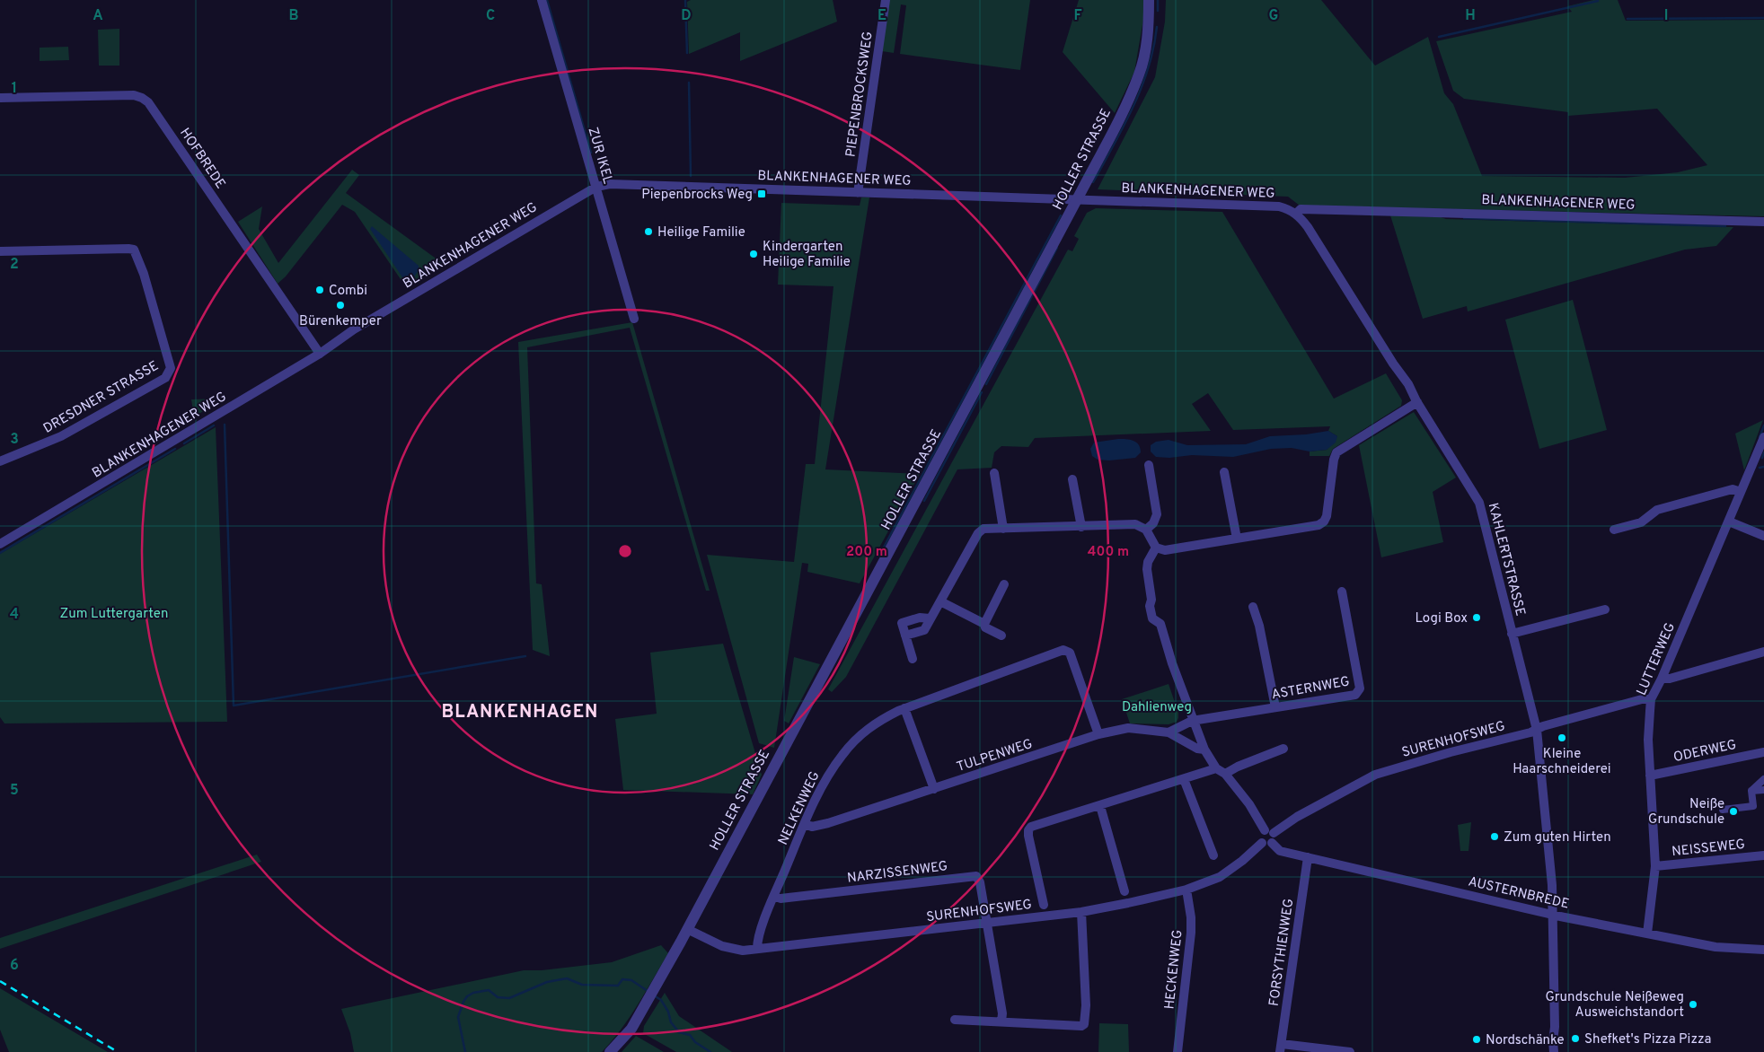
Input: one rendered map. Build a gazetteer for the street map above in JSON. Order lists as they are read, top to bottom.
{
  "streets": {
    "street": [
      "PIEPENBROCKSWEG",
      "ZUR IKEL",
      "HOFBREDE",
      "HOLLER STRASSE",
      "BLANKENHAGENER WEG",
      "DRESDNER STRASSE",
      "KAHLERTSTRASSE",
      "LUTTERWEG",
      "ASTERNWEG",
      "SURENHOFSWEG",
      "ODERWEG",
      "TULPENWEG",
      "NELKENWEG",
      "NEISSEWEG",
      "NARZISSENWEG",
      "AUSTERNBREDE",
      "FORSYTHIENWEG",
      "HECKENWEG"
    ]
  },
  "crossings": [
    ["PIEPENBROCKSWEG", "BLANKENHAGENER WEG"],
    ["ZUR IKEL", "BLANKENHAGENER WEG"],
    ["HOFBREDE", "BLANKENHAGENER WEG"],
    ["HOLLER STRASSE", "BLANKENHAGENER WEG"],
    ["HOLLER STRASSE", "SURENHOFSWEG"],
    ["BLANKENHAGENER WEG", "KAHLERTSTRASSE"],
    ["KAHLERTSTRASSE", "SURENHOFSWEG"],
    ["KAHLERTSTRASSE", "AUSTERNBREDE"],
    ["LUTTERWEG", "SURENHOFSWEG"],
    ["LUTTERWEG", "ODERWEG"],
    ["LUTTERWEG", "NEISSEWEG"],
    ["LUTTERWEG", "AUSTERNBREDE"],
    ["SURENHOFSWEG", "NELKENWEG"],
    ["SURENHOFSWEG", "NARZISSENWEG"],
    ["SURENHOFSWEG", "AUSTERNBREDE"],
    ["SURENHOFSWEG", "HECKENWEG"],
    ["TULPENWEG", "NELKENWEG"],
    ["NELKENWEG", "NARZISSENWEG"],
    ["AUSTERNBREDE", "FORSYTHIENWEG"]
  ],
  "districts": ["BLANKENHAGEN"],
  "parks": ["Zum Luttergarten", "Dahlienweg"],
  "places": {
    "transit": ["Piepenbrocks Weg"],
    "other": [
      "Heilige Familie",
      "Kindergarten Heilige Familie",
      "Combi",
      "Bürenkemper",
      "Logi Box",
      "Kleine Haarschneiderei",
      "Neiße Grundschule",
      "Zum guten Hirten",
      "Grundschule Neißeweg Ausweichstandort",
      "Shefket's Pizza Pizza",
      "Nordschänke"
    ]
  },
  "grid": {
    "columns": [
      "A",
      "B",
      "C",
      "D",
      "E",
      "F",
      "G",
      "H",
      "I"
    ],
    "rows": [
      "1",
      "2",
      "3",
      "4",
      "5",
      "6"
    ]
  },
  "rings": ["200 m", "400 m"]
}
